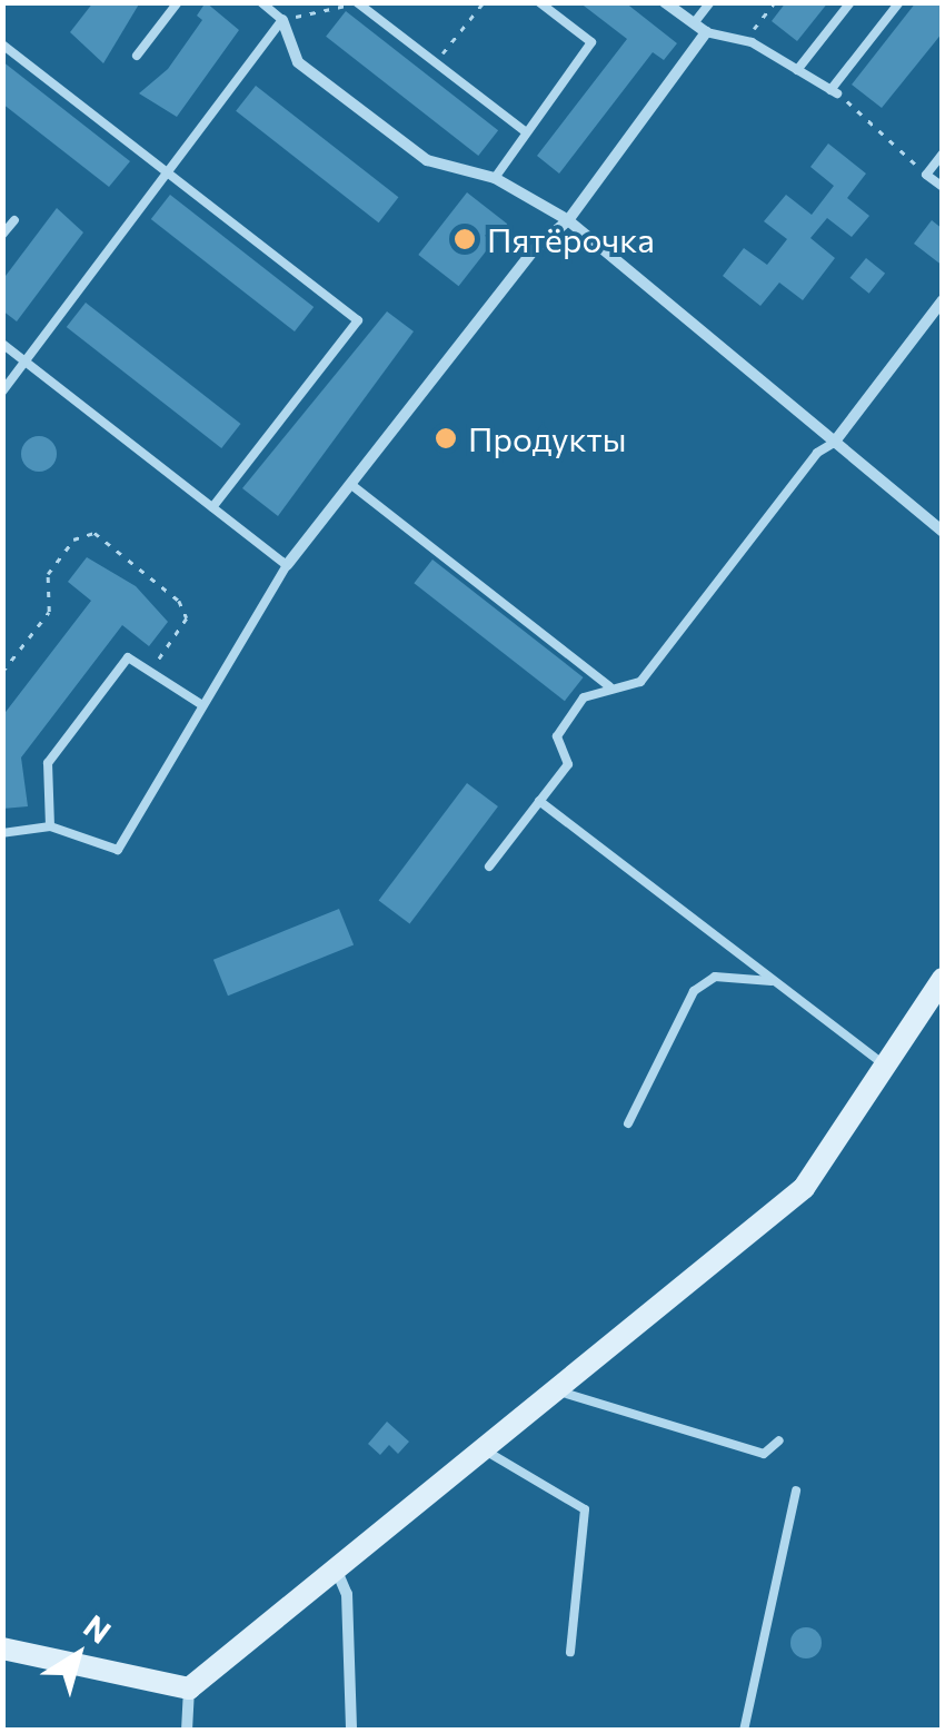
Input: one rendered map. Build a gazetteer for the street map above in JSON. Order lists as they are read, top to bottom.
{
  "places": ["Пятёрочка", "Продукты"],
  "north": "top right"
}
